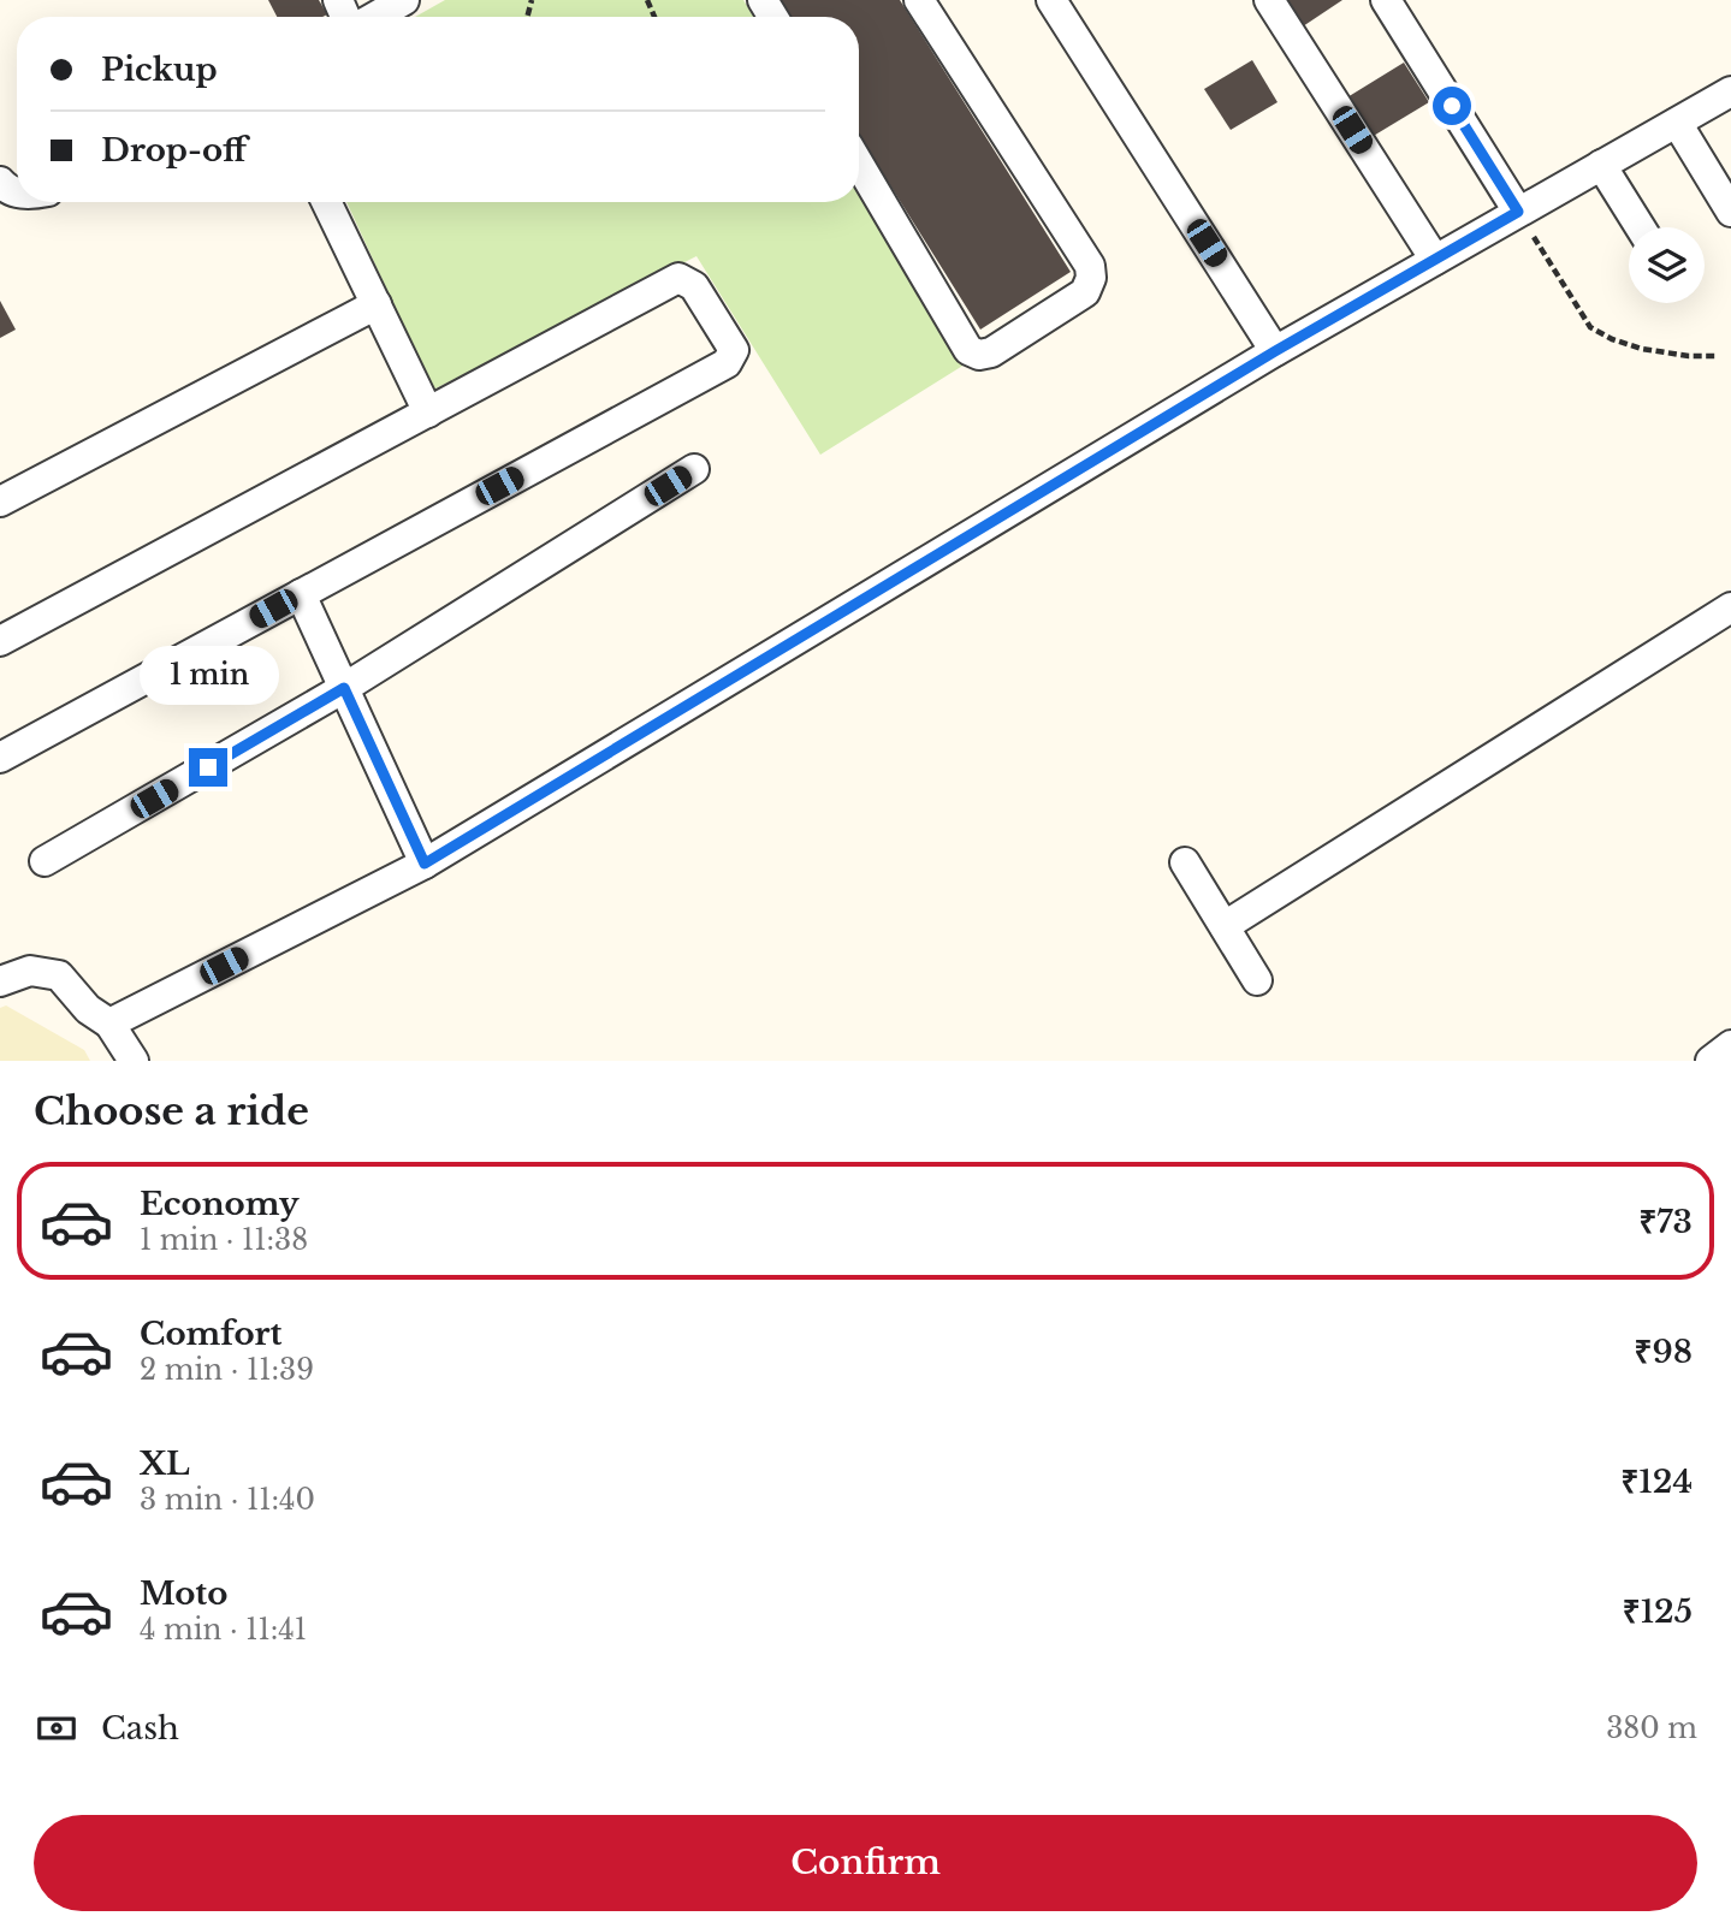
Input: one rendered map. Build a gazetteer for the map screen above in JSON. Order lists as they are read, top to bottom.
{
  "page": {
    "banner": ["Pickup", "Drop-off"],
    "bubble": "1 min",
    "heading": "Choose a ride",
    "list": [
      {
        "name": "Economy",
        "note": "1 min · 11:38",
        "value": "₹73"
      },
      {
        "name": "Comfort",
        "note": "2 min · 11:39",
        "value": "₹98"
      },
      {
        "name": "XL",
        "note": "3 min · 11:40",
        "value": "₹124"
      },
      {
        "name": "Moto",
        "note": "4 min · 11:41",
        "value": "₹125"
      }
    ],
    "pay": ["Cash", "380 m"],
    "buttons": "Confirm"
  }
}
